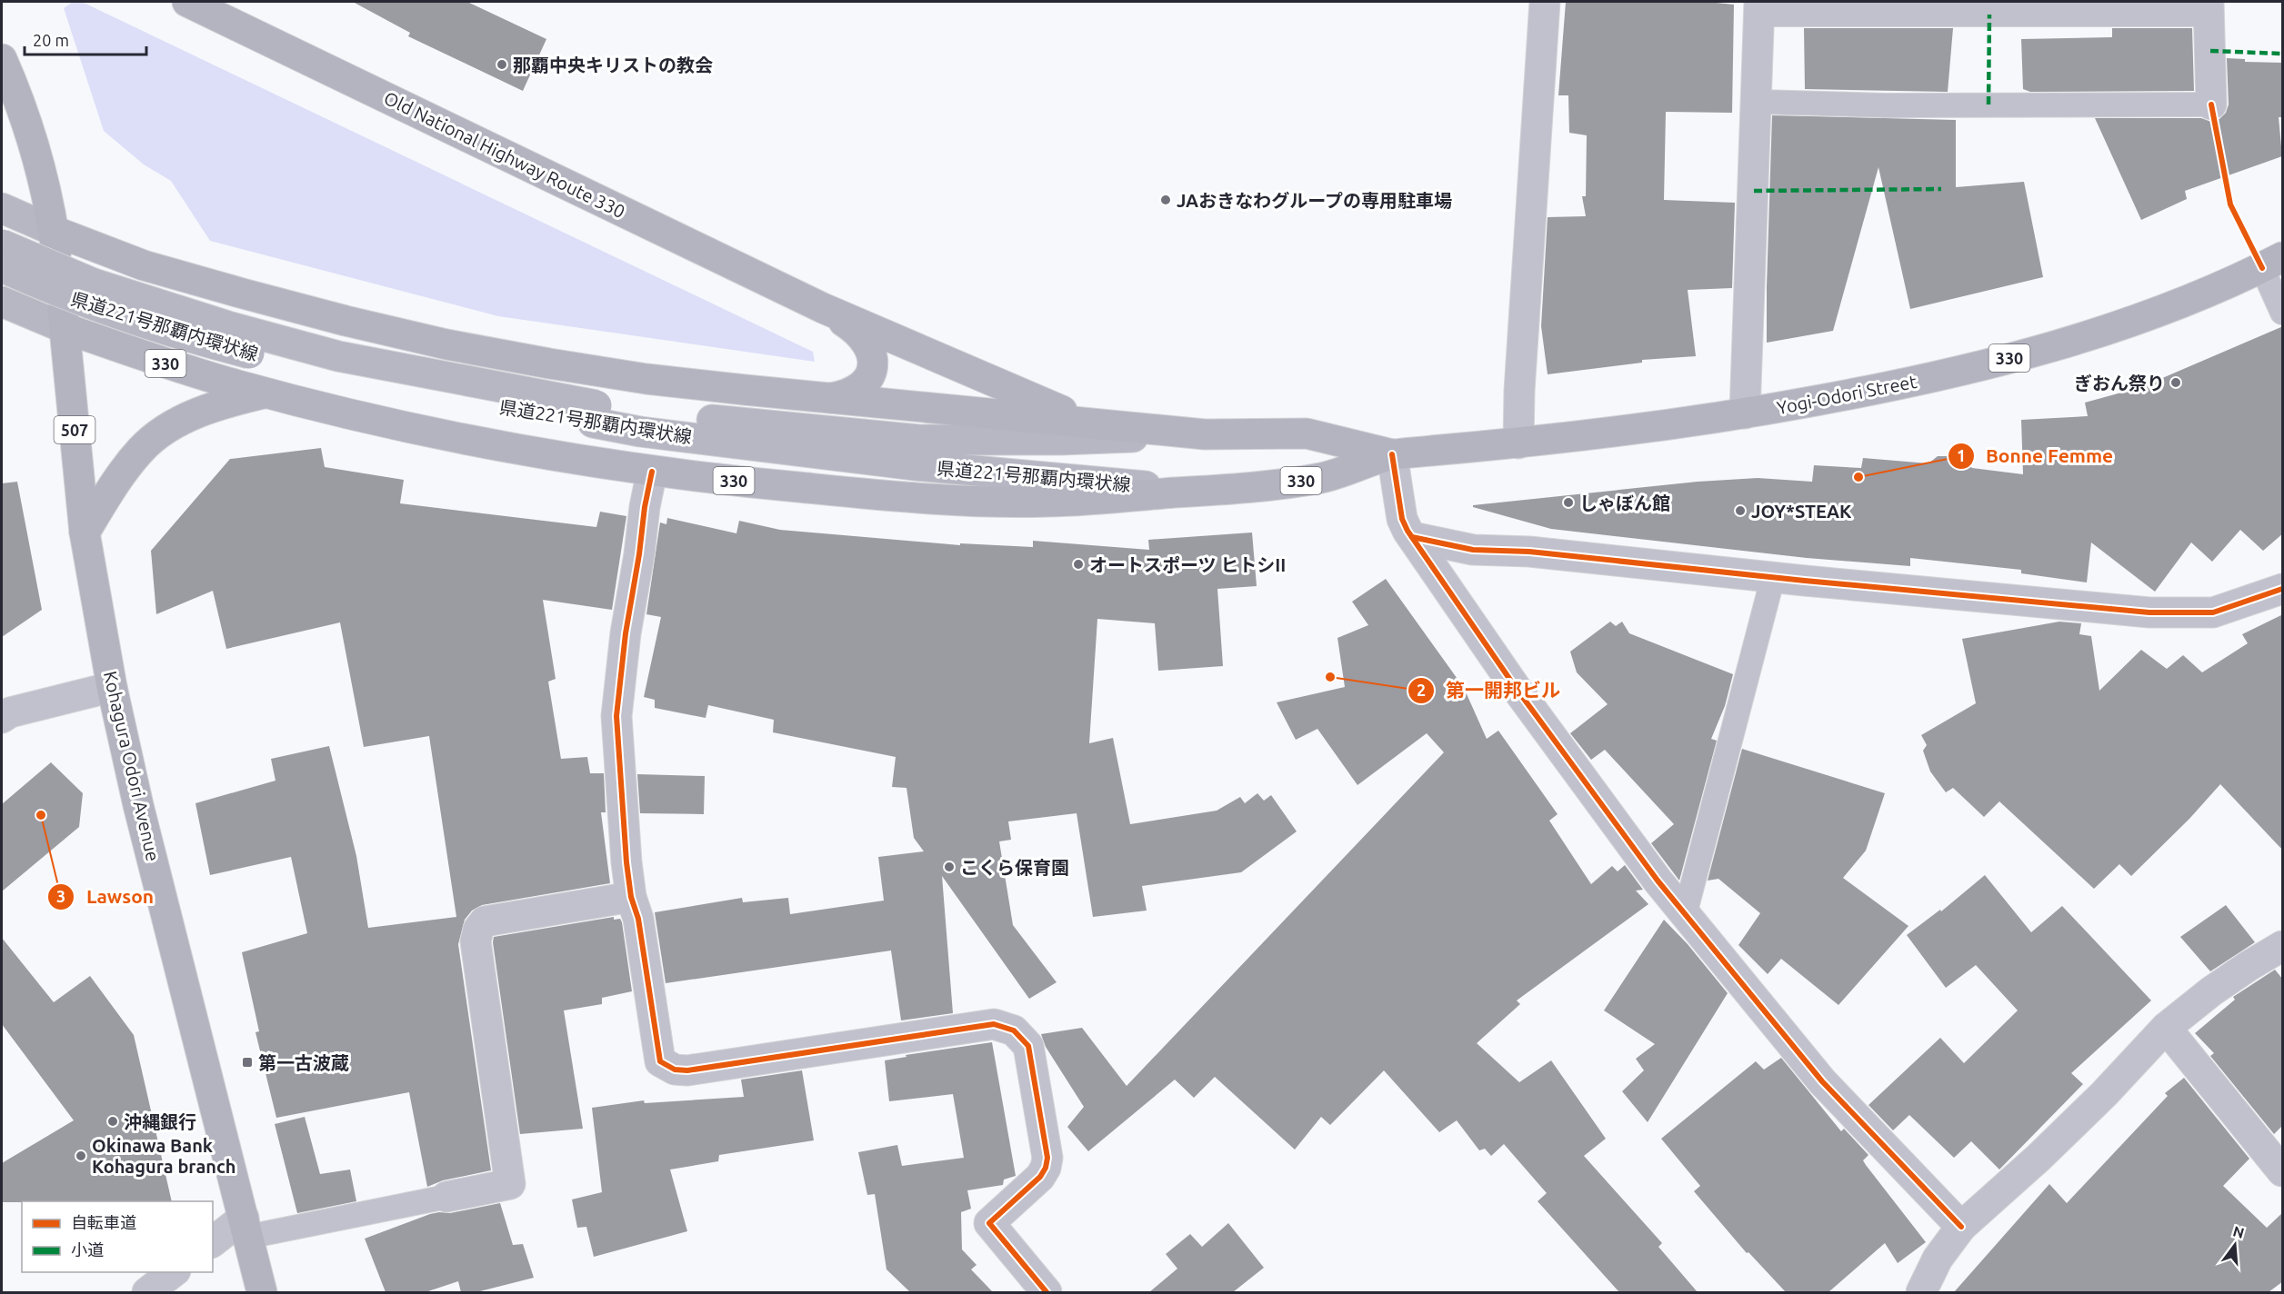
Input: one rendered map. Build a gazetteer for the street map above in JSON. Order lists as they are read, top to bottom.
{
  "streets": {
    "highway": [
      "Old National Highway Route 330",
      "330",
      "Yogi-Odori Street",
      "507",
      "Kohagura Odori Avenue"
    ],
    "main road": ["県道221号那覇内環状線"]
  },
  "crossings": [
    ["Old National Highway Route 330", "330"],
    ["県道221号那覇内環状線", "330"],
    ["県道221号那覇内環状線", "Yogi-Odori Street"],
    ["330", "Yogi-Odori Street"],
    ["330", "Kohagura Odori Avenue"]
  ],
  "places": {
    "other": [
      "那覇中央キリストの教会",
      "JAおきなわグループの専用駐車場",
      "ぎおん祭り",
      "Bonne Femme",
      "しゃぼん館",
      "JOY*STEAK",
      "オートスポーツ ヒトシII",
      "第一開邦ビル",
      "Lawson",
      "こくら保育園",
      "沖縄銀行",
      "Okinawa Bank Kohagura branch"
    ],
    "transit": ["第一古波蔵"]
  },
  "legend": ["自転車道", "小道"],
  "scale_bar": "20 m",
  "north": "top"
}
